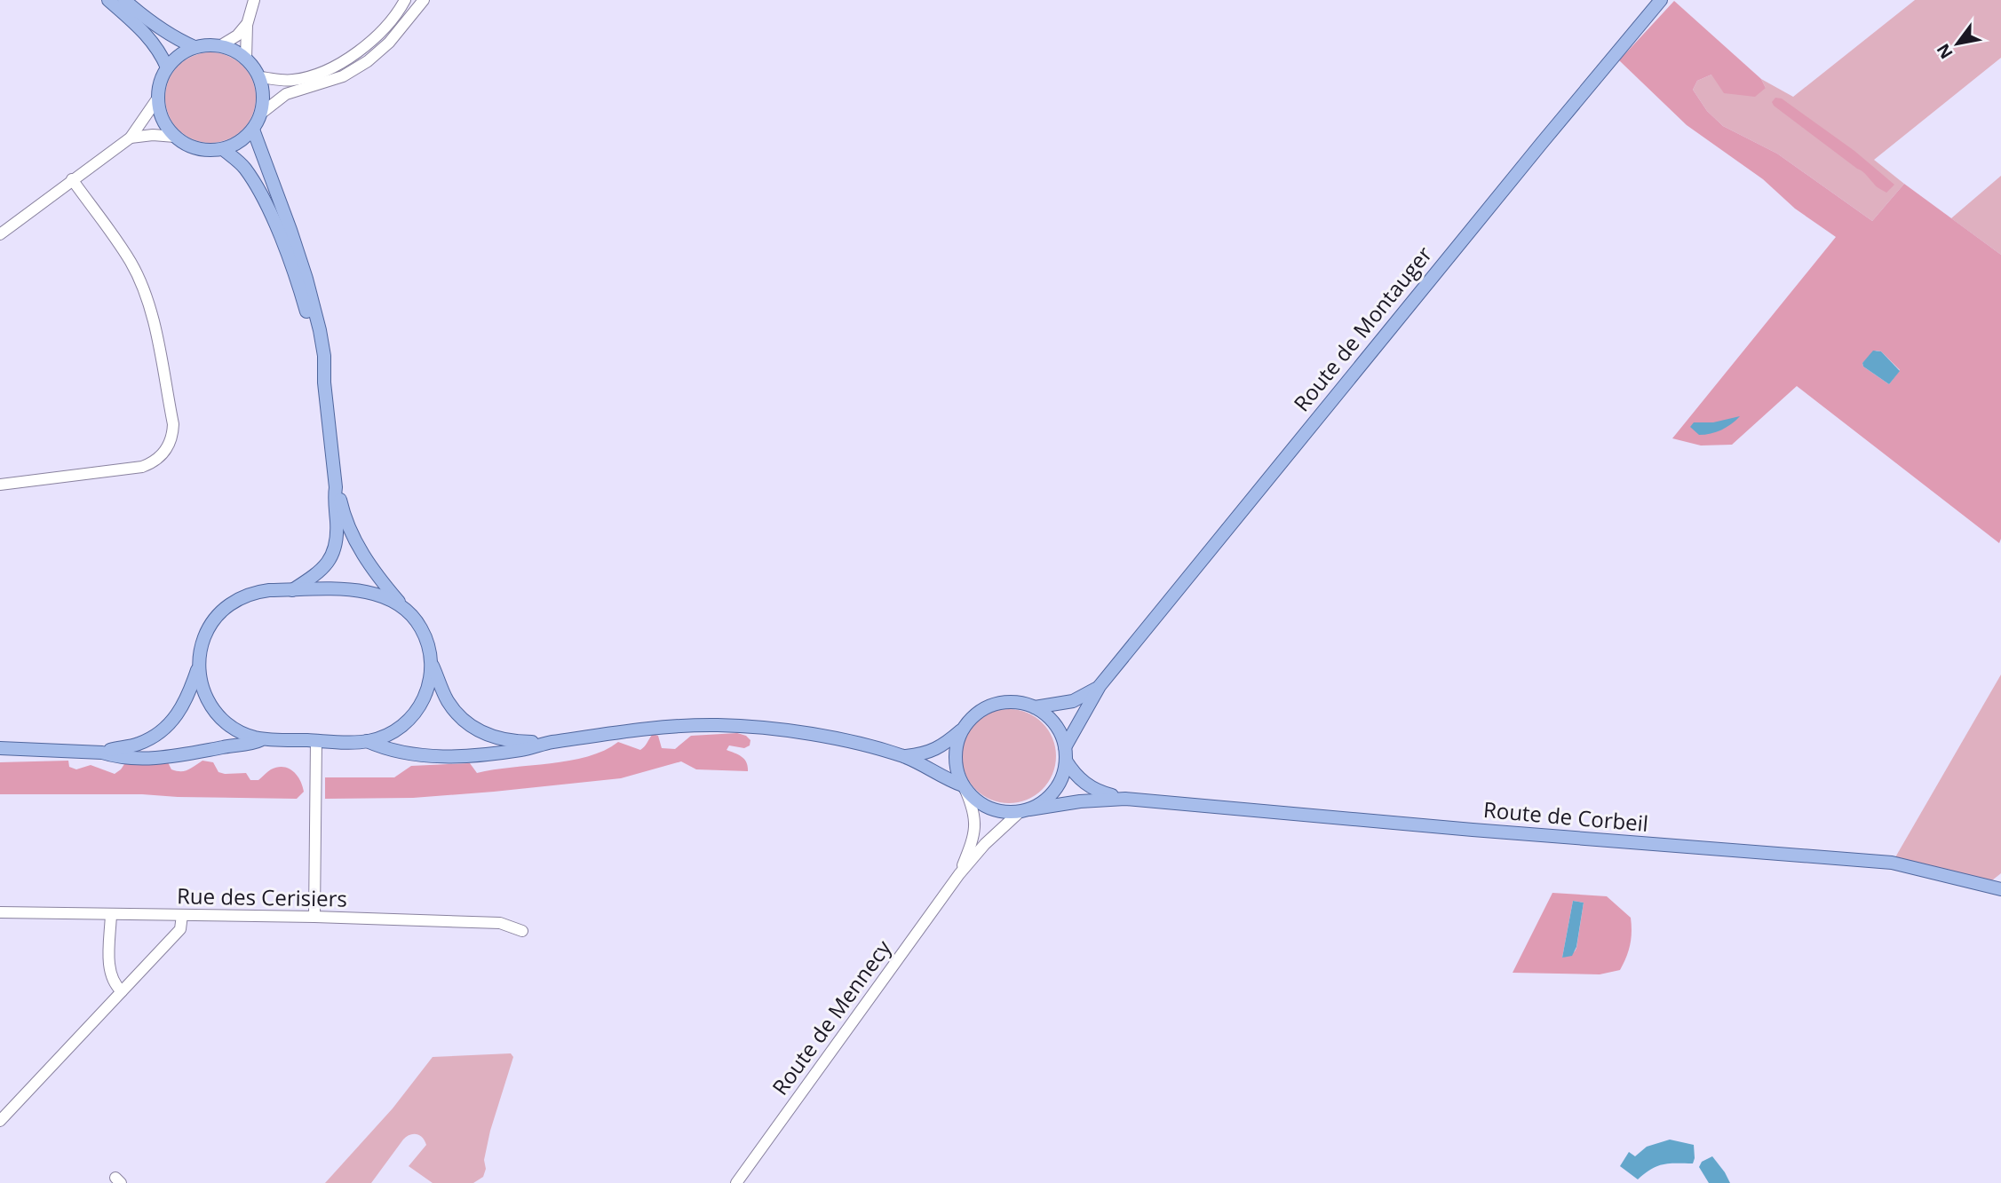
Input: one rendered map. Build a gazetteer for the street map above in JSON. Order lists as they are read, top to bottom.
{
  "streets": {
    "main road": ["Route de Montauger", "Route de Corbeil"],
    "street": ["Rue des Cerisiers", "Route de Mennecy"]
  },
  "crossings": [
    ["Route de Montauger", "Route de Corbeil"],
    ["Route de Montauger", "Route de Mennecy"],
    ["Route de Corbeil", "Route de Mennecy"]
  ],
  "north": "bottom left"
}
